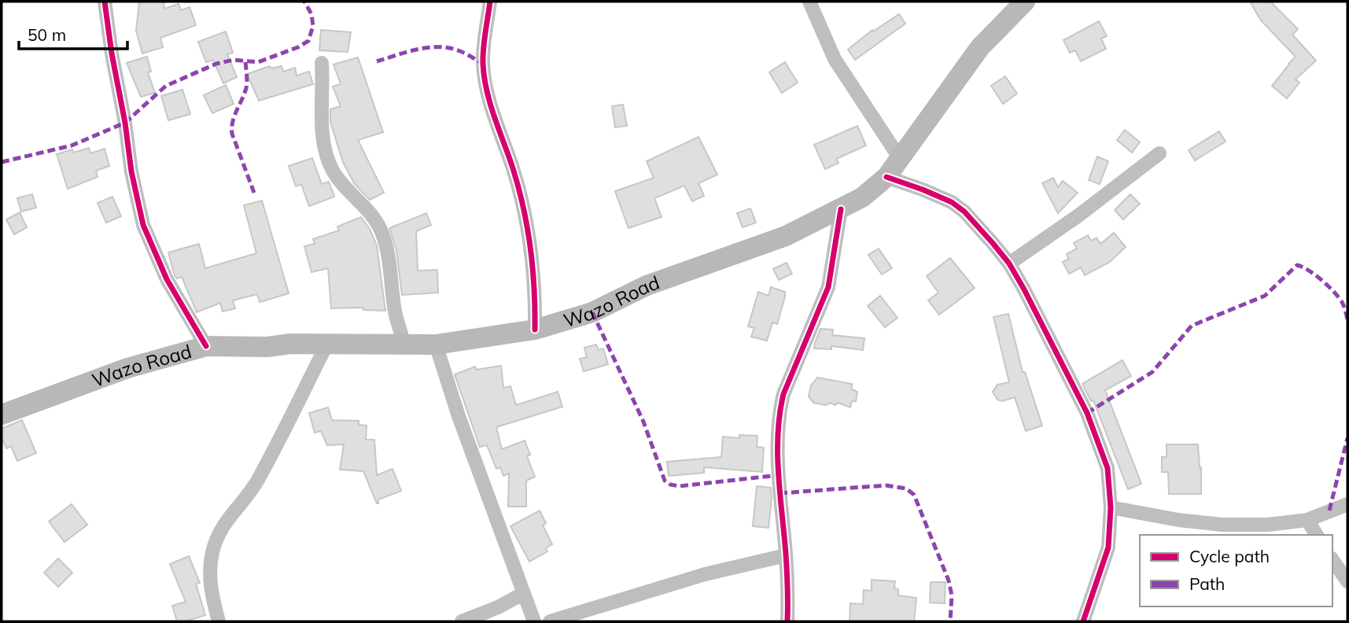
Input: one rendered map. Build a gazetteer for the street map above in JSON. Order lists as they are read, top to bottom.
{
  "streets": {
    "main road": ["Wazo Road"]
  },
  "legend": ["Cycle path", "Path"],
  "scale_bar": "50 m"
}
